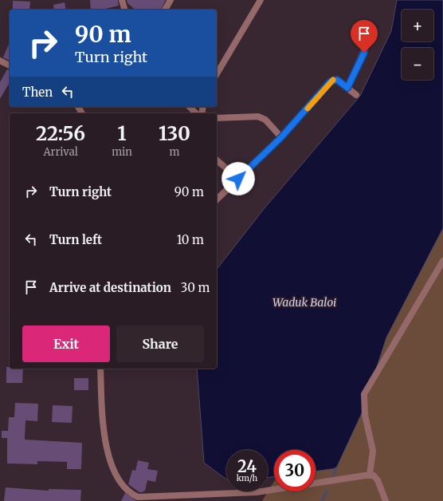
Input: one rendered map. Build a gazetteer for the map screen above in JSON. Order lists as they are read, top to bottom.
{
  "water": ["Waduk Baloi"],
  "page": {
    "map_buttons": ["+", "−"],
    "turn": ["90 m", "Turn right"],
    "then": "Then",
    "eta": [
      "22:56",
      "Arrival",
      "1",
      "min",
      "130",
      "m"
    ],
    "list": [
      {
        "name": "Turn right",
        "value": "90 m"
      },
      {
        "name": "Turn left",
        "value": "10 m"
      },
      {
        "name": "Arrive at destination",
        "value": "30 m"
      }
    ],
    "buttons": ["Exit", "Share"],
    "speed": "24 km/h",
    "limit": "30"
  }
}
